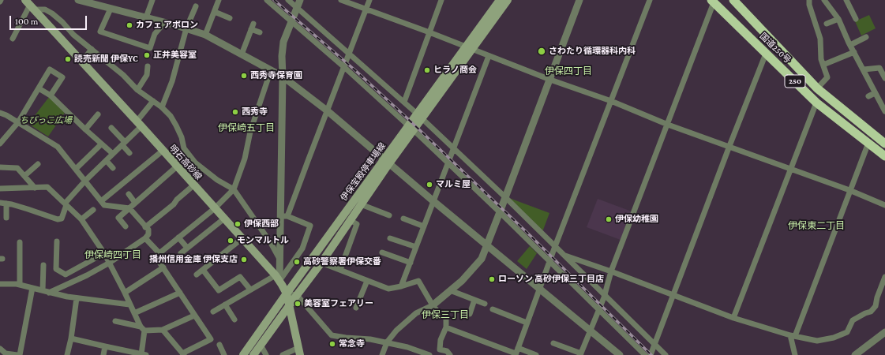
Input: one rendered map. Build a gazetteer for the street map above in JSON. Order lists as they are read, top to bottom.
{
  "streets": {
    "highway": ["国道250号", "250"],
    "main road": ["明石高砂線", "伊保宝殿停車場線"]
  },
  "crossings": [
    ["明石高砂線", "伊保宝殿停車場線"]
  ],
  "districts": [
    "伊保四丁目",
    "伊保崎五丁目",
    "伊保東二丁目",
    "伊保崎四丁目",
    "伊保三丁目"
  ],
  "parks": ["ちびっこ広場"],
  "places": [
    "カフェ アポロン",
    "さわたり循環器科内科",
    "正井美容室",
    "読売新聞 伊保YC",
    "ヒラノ商会",
    "西秀寺保育園",
    "西秀寺",
    "マルミ屋",
    "伊保幼稚園",
    "伊保西部",
    "モンマルトル",
    "播州信用金庫 伊保支店",
    "高砂警察署伊保交番",
    "ローソン 高砂伊保三丁目店",
    "美容室フェアリー",
    "常念寺"
  ],
  "scale_bar": "100 m"
}
